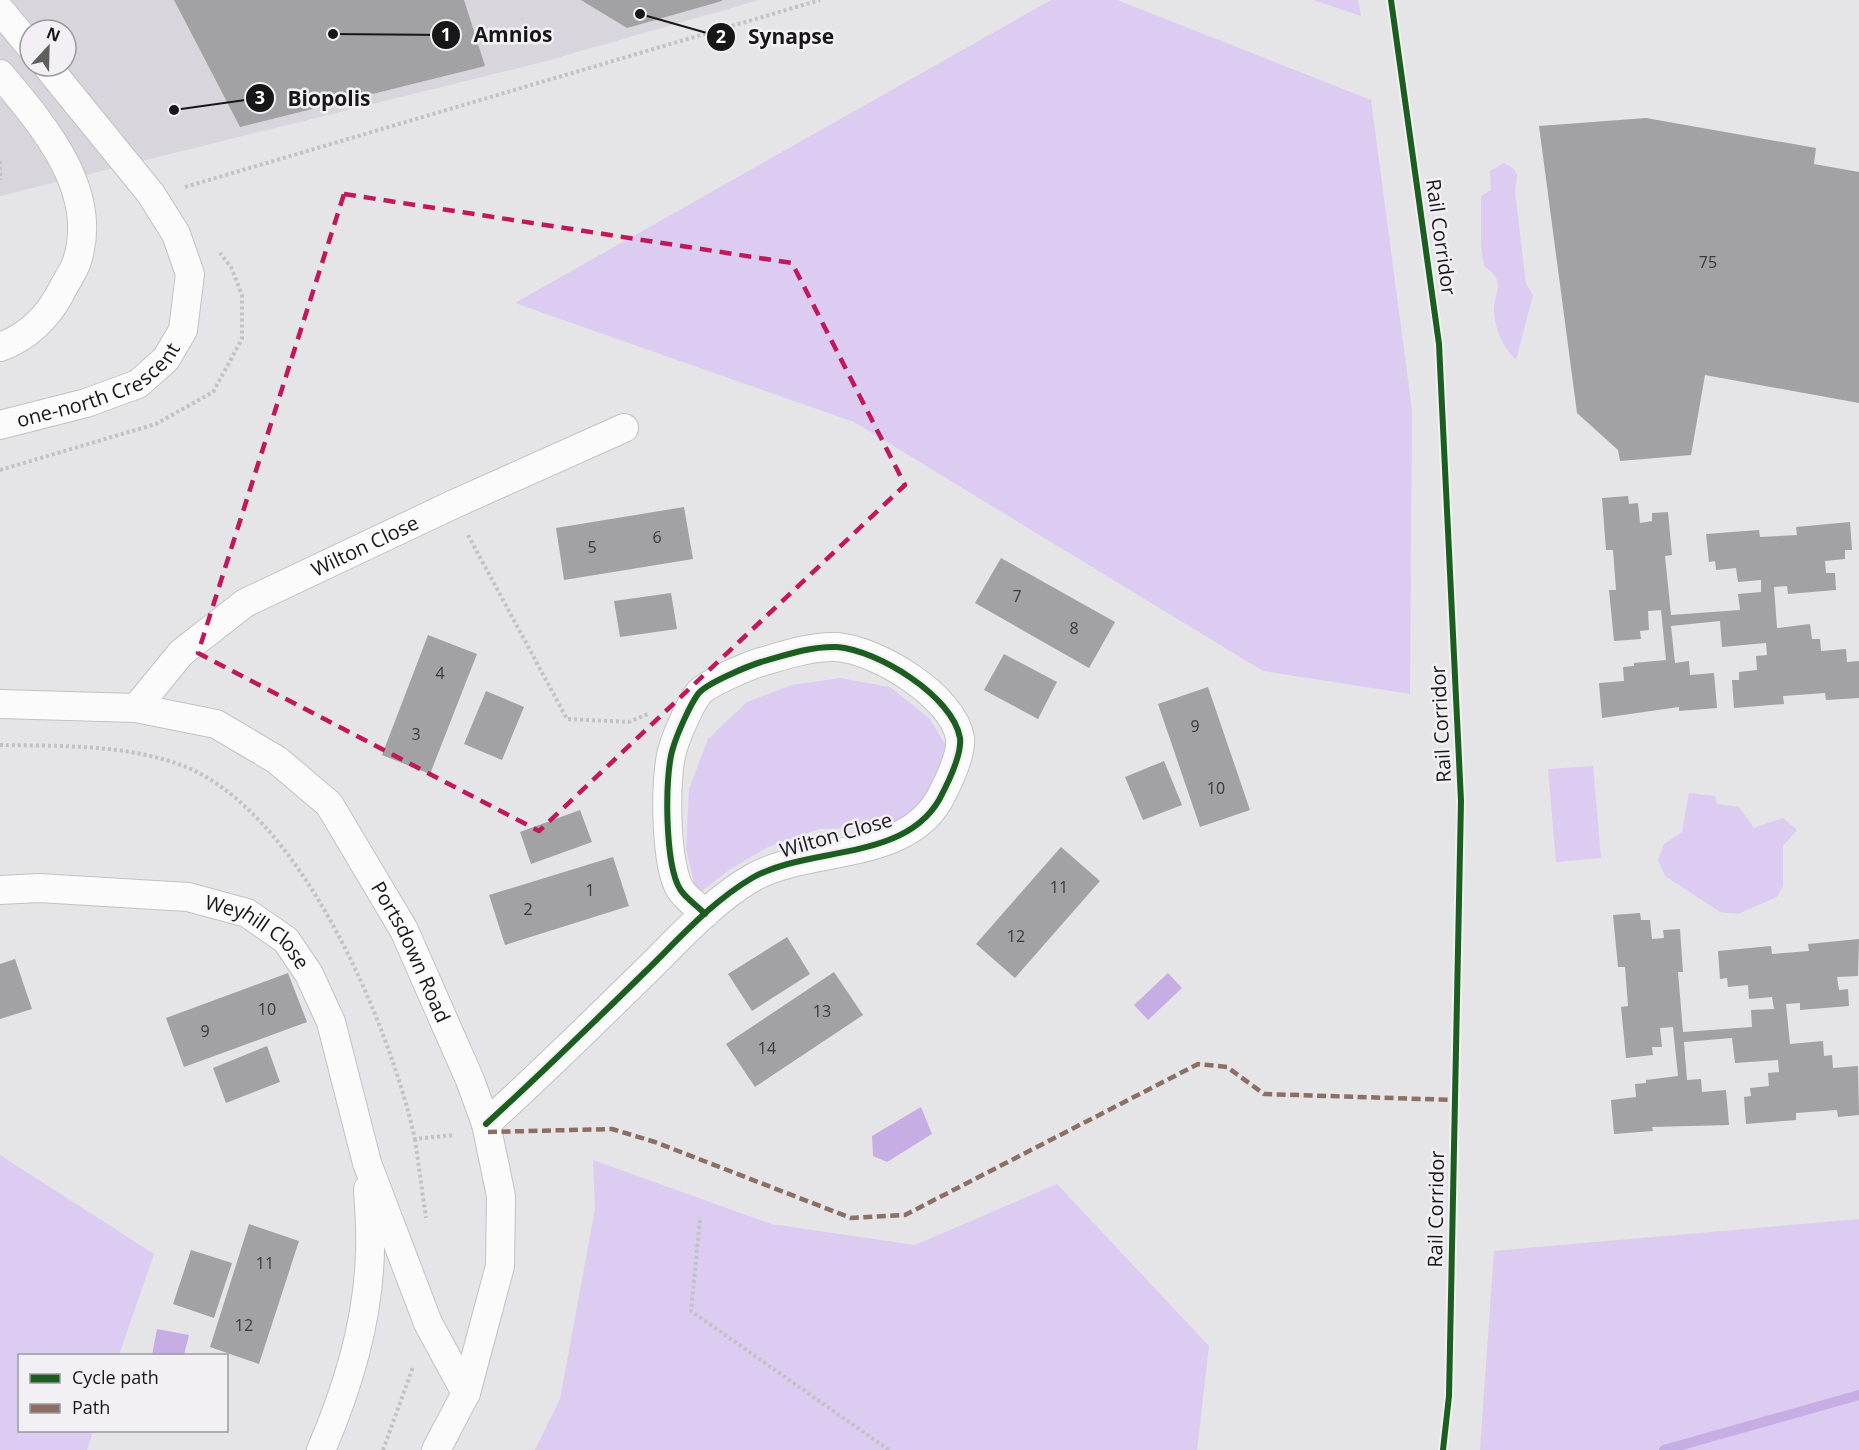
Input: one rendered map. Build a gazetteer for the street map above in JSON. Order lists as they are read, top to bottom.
{
  "streets": {
    "street": [
      "one-north Crescent",
      "Wilton Close",
      "Weyhill Close",
      "Portsdown Road"
    ],
    "cycle path": ["Rail Corridor"]
  },
  "crossings": [
    ["Wilton Close", "Portsdown Road"],
    ["Weyhill Close", "Portsdown Road"]
  ],
  "places": ["Synapse", "Amnios", "Biopolis"],
  "house_numbers": [
    "75",
    "6",
    "5",
    "7",
    "8",
    "4",
    "9",
    "3",
    "10",
    "11",
    "1",
    "2",
    "12",
    "10",
    "13",
    "9",
    "14",
    "11",
    "12"
  ],
  "legend": ["Cycle path", "Path"],
  "north": "top"
}
